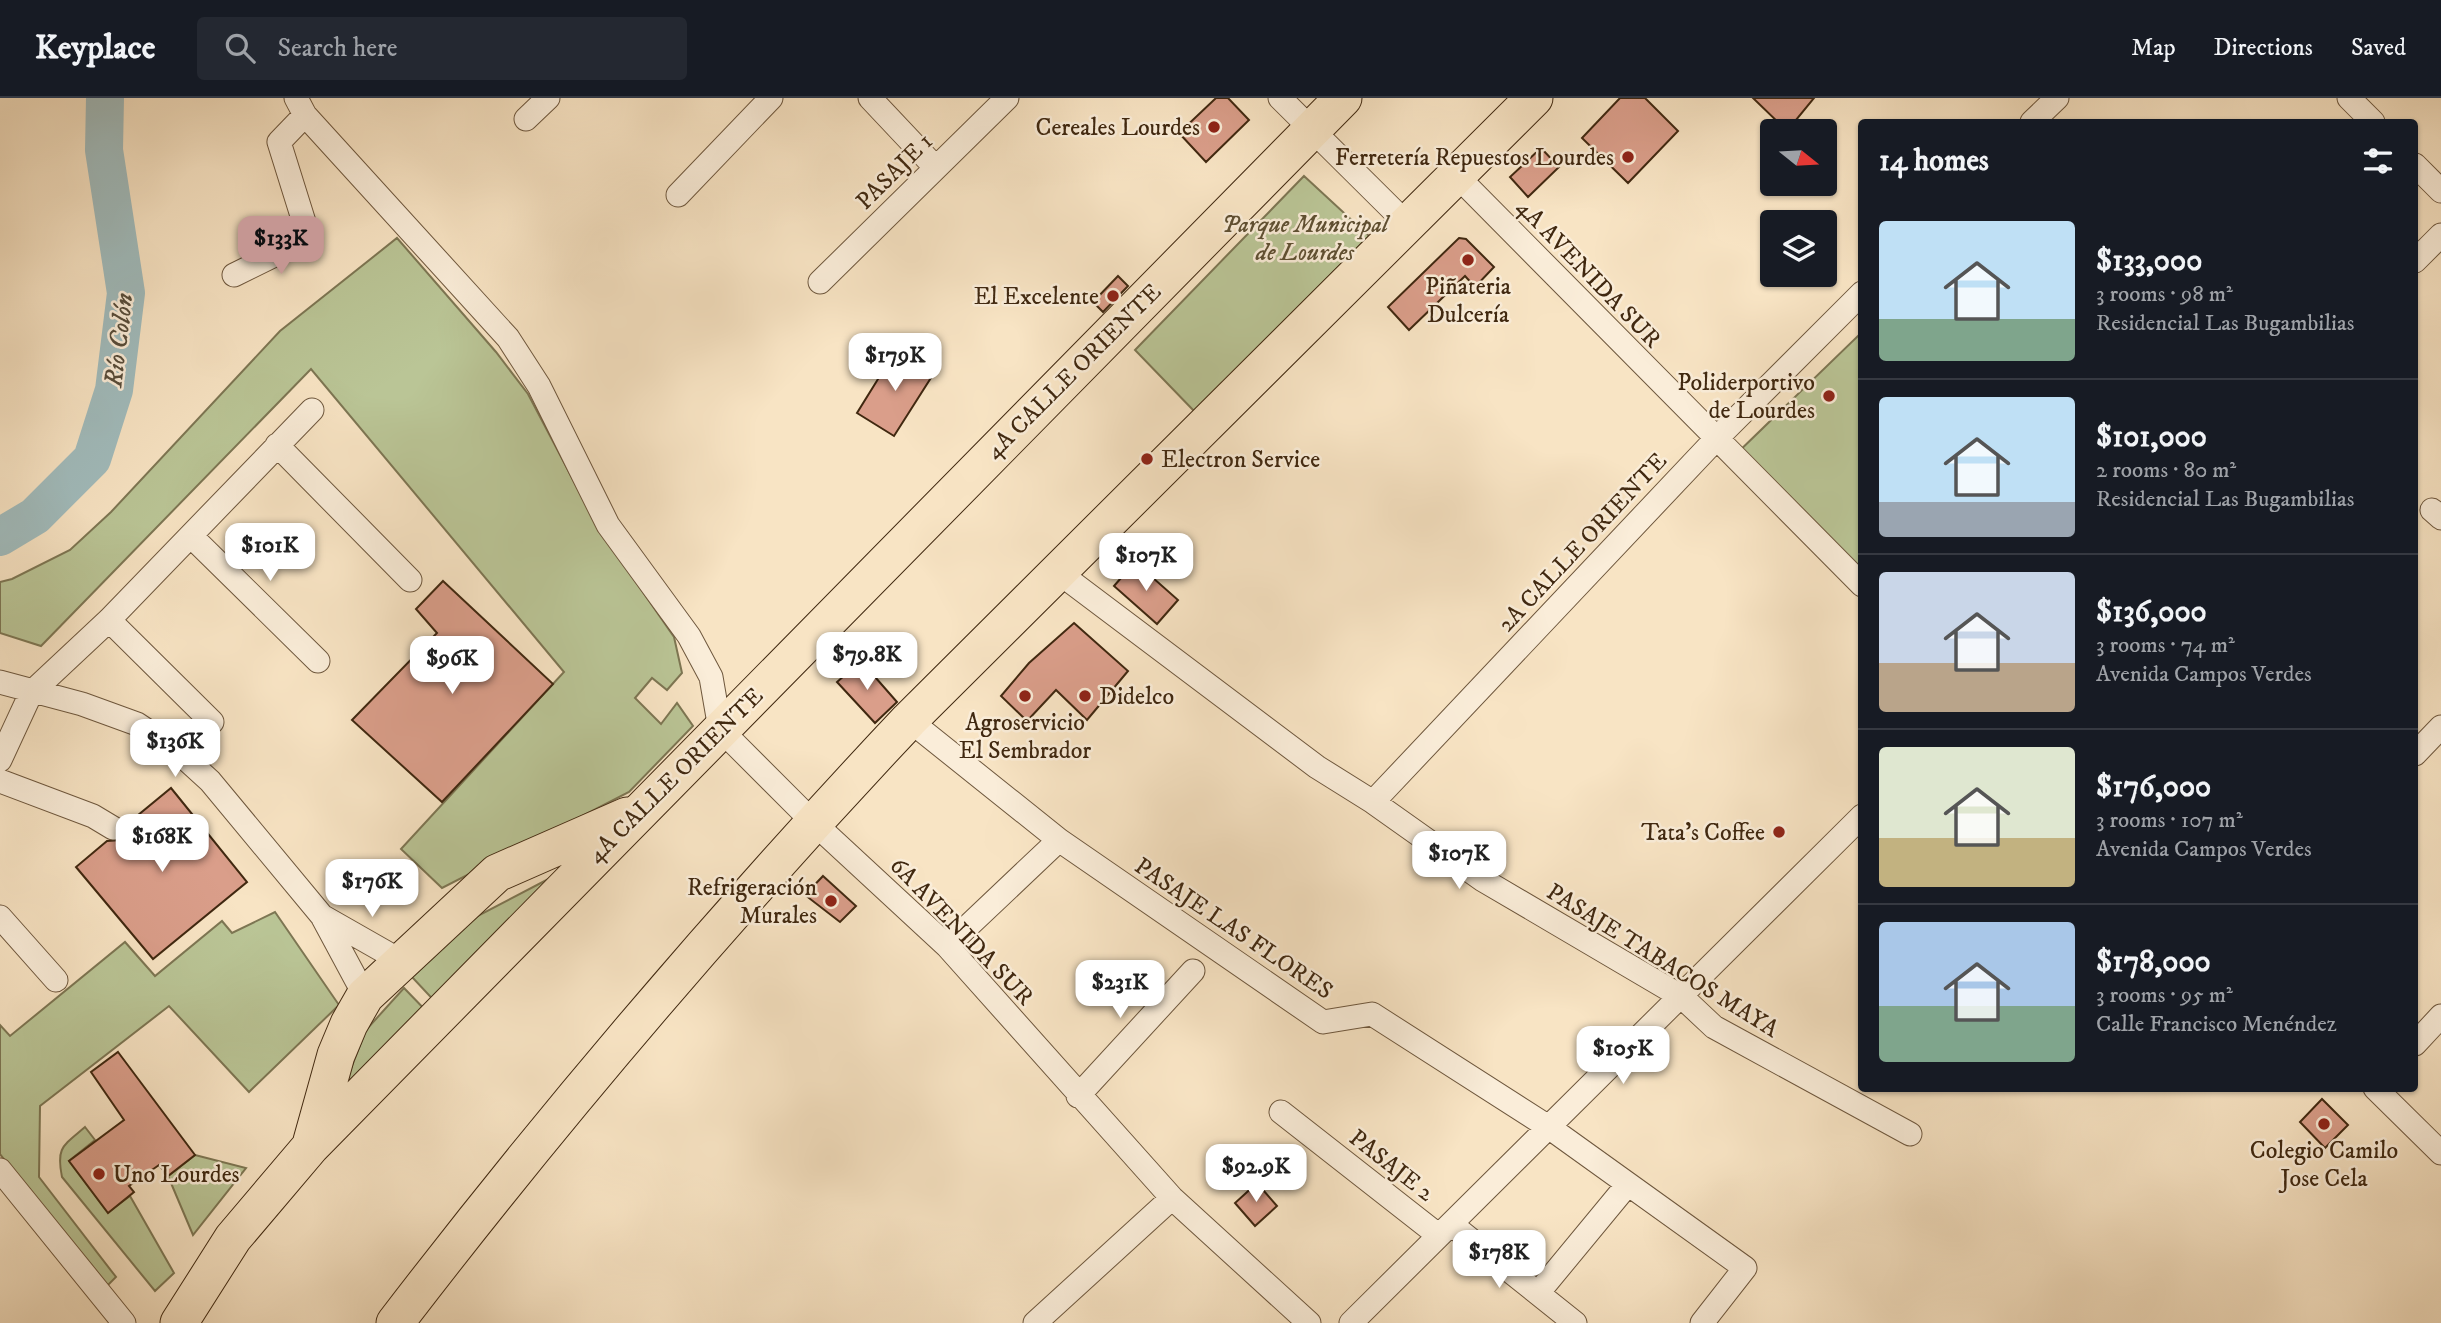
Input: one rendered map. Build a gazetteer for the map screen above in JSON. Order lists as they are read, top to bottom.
{
  "streets": {
    "highway": ["4A CALLE ORIENTE"],
    "street": [
      "PASAJE 1",
      "4A AVENIDA SUR",
      "2A CALLE ORIENTE",
      "PASAJE LAS FLORES",
      "6A AVENIDA SUR",
      "PASAJE TABACOS MAYA",
      "PASAJE 2"
    ]
  },
  "crossings": [
    ["4A AVENIDA SUR", "2A CALLE ORIENTE"],
    ["4A CALLE ORIENTE", "6A AVENIDA SUR"],
    ["2A CALLE ORIENTE", "PASAJE TABACOS MAYA"]
  ],
  "water": ["Río Colón"],
  "parks": ["Parque Municipal de Lourdes"],
  "places": [
    "Cereales Lourdes",
    "Ferretería Repuestos Lourdes",
    "Piñateria Dulcería",
    "El Excelente",
    "Poliderportivo de Lourdes",
    "Electron Service",
    "Agroservicio El Sembrador",
    "Didelco",
    "Tata's Coffee",
    "Refrigeración Murales",
    "Colegio Camilo Jose Cela",
    "Uno Lourdes"
  ],
  "north": "right",
  "page": {
    "header": "Keyplace",
    "search": "Search here",
    "nav": ["Map", "Directions", "Saved"],
    "heading": "14 homes",
    "list": [
      {
        "name": "$133,000",
        "note": "3 rooms · 98 m² · Residencial Las Bugambilias"
      },
      {
        "name": "$101,000",
        "note": "2 rooms · 80 m² · Residencial Las Bugambilias"
      },
      {
        "name": "$136,000",
        "note": "3 rooms · 74 m² · Avenida Campos Verdes"
      },
      {
        "name": "$176,000",
        "note": "3 rooms · 107 m² · Avenida Campos Verdes"
      },
      {
        "name": "$178,000",
        "note": "3 rooms · 95 m² · Calle Francisco Menéndez"
      }
    ],
    "price": [
      "$133K",
      "$179K",
      "$101K",
      "$107K",
      "$79.8K",
      "$96K",
      "$136K",
      "$168K",
      "$107K",
      "$176K",
      "$231K",
      "$105K",
      "$92.9K",
      "$178K"
    ]
  }
}
